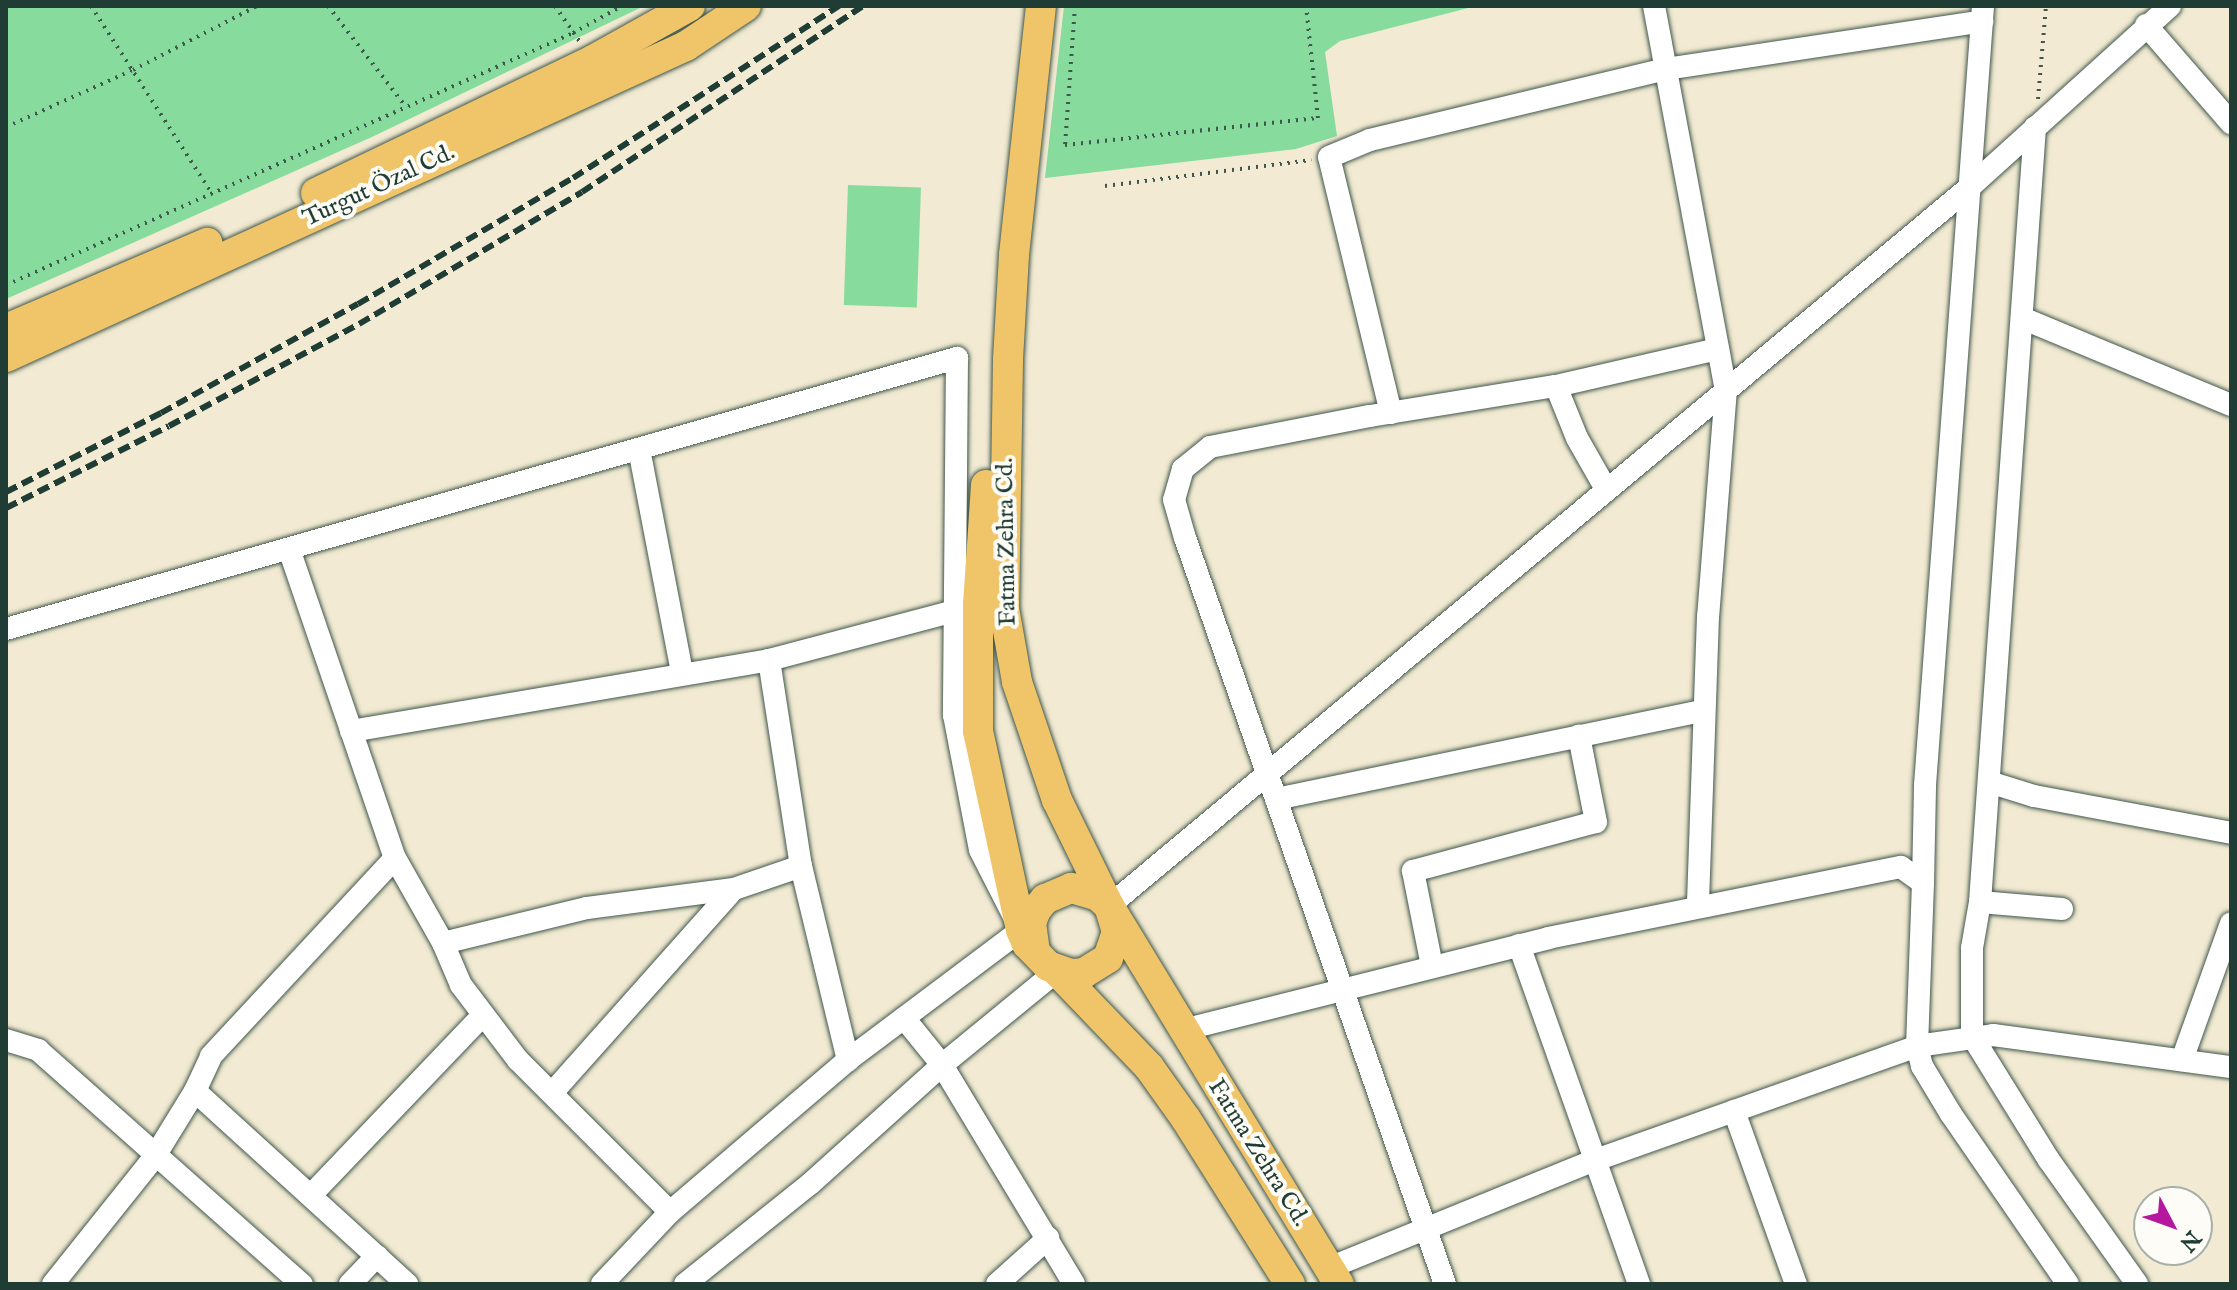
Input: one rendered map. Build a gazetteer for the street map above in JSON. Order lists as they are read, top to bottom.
{
  "streets": {
    "main road": ["Turgut Özal Cd.", "Fatma Zehra Cd."]
  },
  "north": "bottom right"
}
